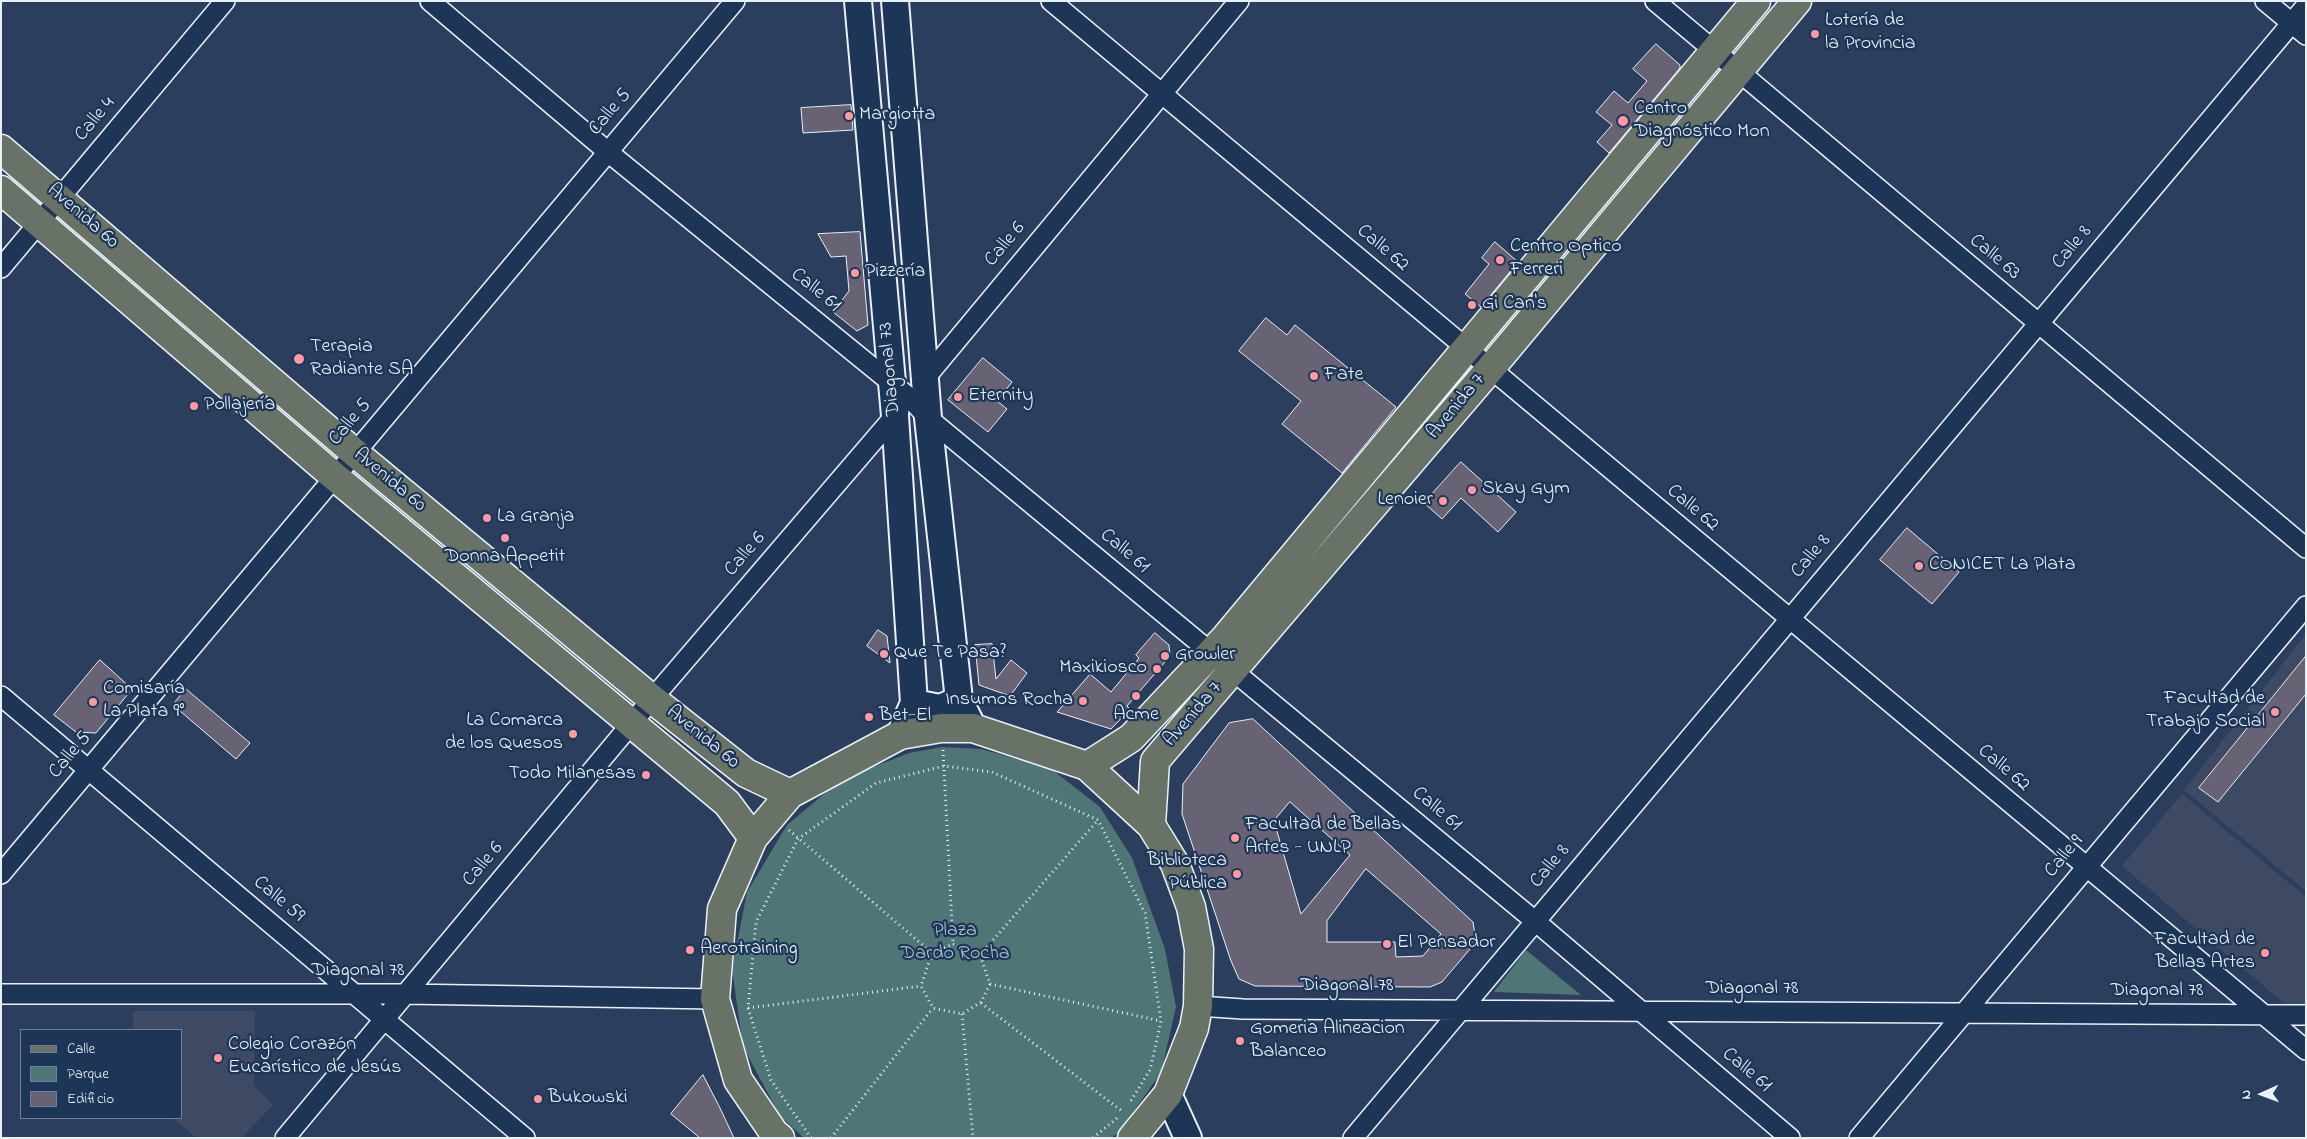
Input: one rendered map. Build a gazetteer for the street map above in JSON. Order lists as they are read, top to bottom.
{
  "streets": {
    "main road": ["Avenida 60", "Diagonal 73", "Avenida 7"],
    "street": [
      "Calle 5",
      "Calle 4",
      "Calle 6",
      "Calle 8",
      "Calle 62",
      "Calle 63",
      "Calle 61",
      "Calle 9",
      "Calle 59",
      "Diagonal 78"
    ]
  },
  "crossings": [
    ["Calle 5", "Avenida 60"],
    ["Calle 5", "Calle 61"],
    ["Calle 5", "Calle 59"],
    ["Calle 4", "Avenida 60"],
    ["Avenida 60", "Calle 6"],
    ["Calle 6", "Calle 62"],
    ["Calle 6", "Calle 61"],
    ["Calle 6", "Diagonal 73"],
    ["Calle 6", "Calle 59"],
    ["Calle 6", "Diagonal 78"],
    ["Calle 8", "Calle 62"],
    ["Calle 8", "Calle 63"],
    ["Calle 8", "Calle 61"],
    ["Calle 8", "Diagonal 78"],
    ["Calle 62", "Avenida 7"],
    ["Calle 62", "Calle 9"],
    ["Calle 62", "Diagonal 78"],
    ["Calle 63", "Avenida 7"],
    ["Calle 61", "Diagonal 73"],
    ["Calle 61", "Avenida 7"],
    ["Calle 61", "Diagonal 78"],
    ["Calle 9", "Diagonal 78"],
    ["Calle 59", "Diagonal 78"]
  ],
  "parks": ["Plaza Dardo Rocha"],
  "places": [
    "Lotería de la Provincia",
    "Margiotta",
    "Centro Diagnóstico Mon",
    "Centro Optico Ferreri",
    "Pizzería",
    "Gi Can's",
    "Terapia Radiante SA",
    "Fate",
    "Eternity",
    "Pollajería",
    "Skay Gym",
    "Lenoier",
    "La Granja",
    "Donna Appetit",
    "CONICET La Plata",
    "Que Te Pasa?",
    "Growler",
    "Maxikiosco",
    "Acme",
    "Insumos Rocha",
    "Comisaría La Plata 9°",
    "Facultad de Trabajo Social",
    "Bet-El",
    "La Comarca de los Quesos",
    "Todo Milanesas",
    "Facultad de Bellas Artes - UNLP",
    "Biblioteca Pública",
    "El Pensador",
    "Aerotraining",
    "Facultad de Bellas Artes",
    "Gomeria Alineacion Balanceo",
    "Colegio Corazón Eucarístico de Jesús",
    "Bukowski"
  ],
  "legend": ["Calle", "Parque", "Edificio"],
  "north": "left"
}
